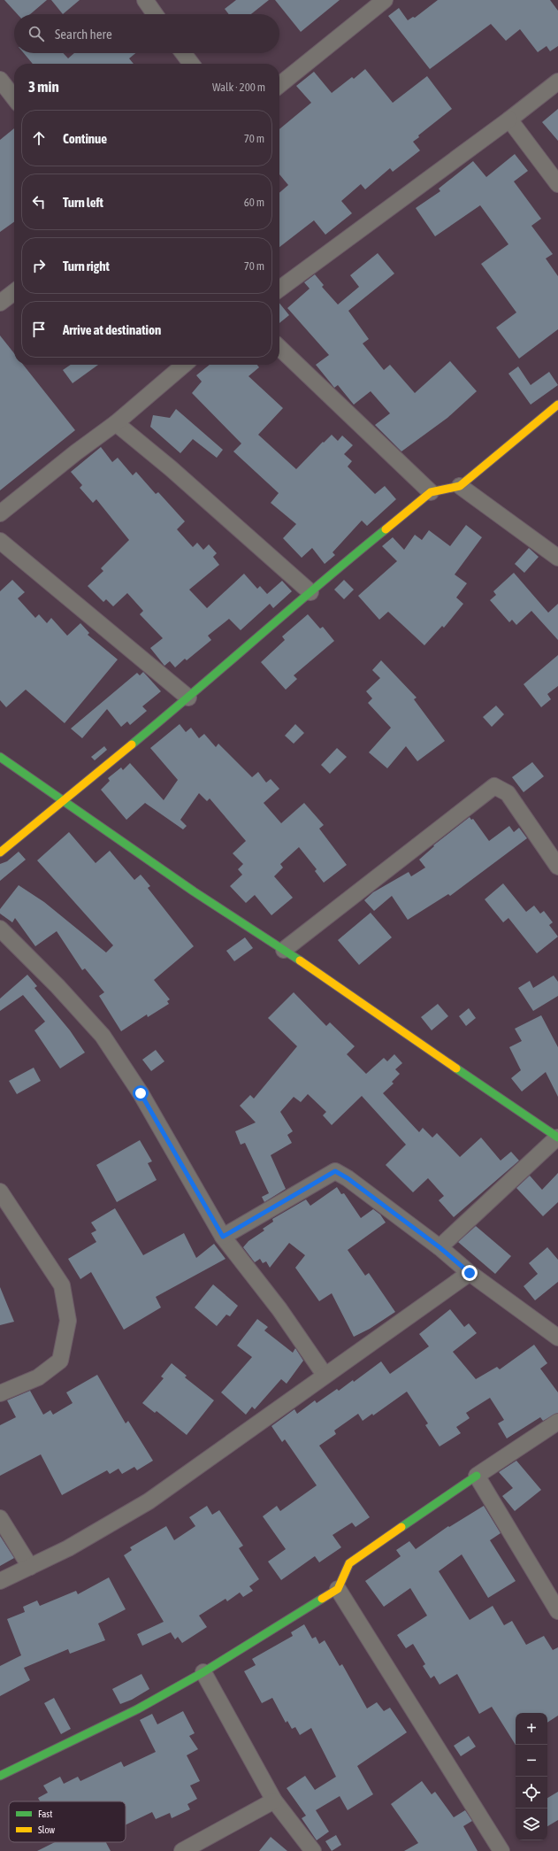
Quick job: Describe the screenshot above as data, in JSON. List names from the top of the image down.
{
  "legend": ["Fast", "Slow"],
  "page": {
    "search": "Search here",
    "heading": ["3 min", "Walk · 200 m"],
    "list": [
      ["Continue", "70 m"],
      ["Turn left", "60 m"],
      ["Turn right", "70 m"],
      "Arrive at destination"
    ],
    "map_buttons": ["+", "−"]
  }
}
